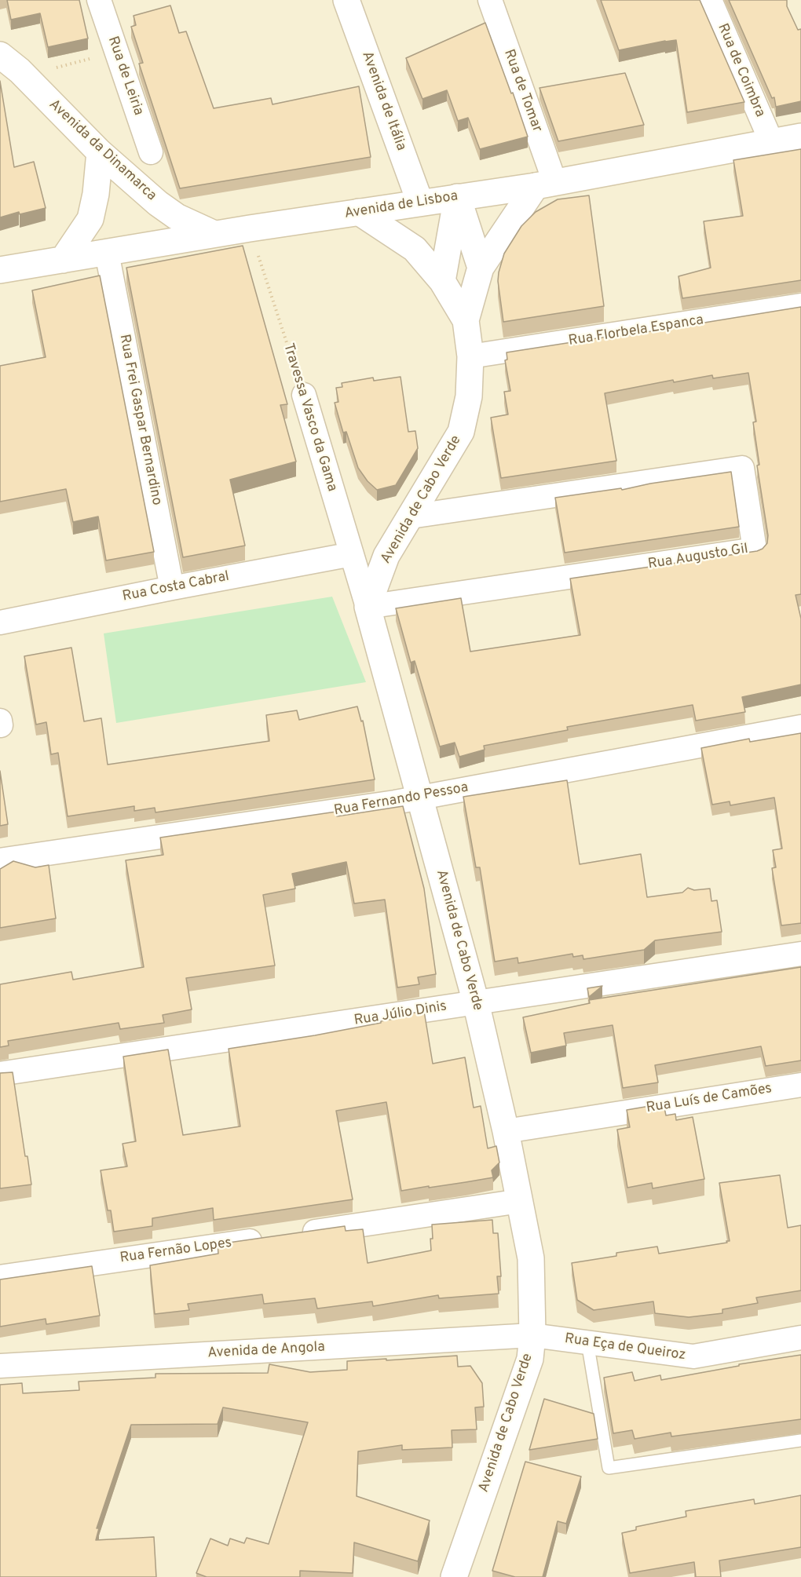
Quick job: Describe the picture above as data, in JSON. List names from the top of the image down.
{
  "streets": {
    "street": [
      "Rua de Coimbra",
      "Rua de Leiria",
      "Rua de Tomar",
      "Avenida de Itália",
      "Avenida da Dinamarca",
      "Avenida de Lisboa",
      "Rua Florbela Espanca",
      "Travessa Vasco da Gama",
      "Rua Frei Gaspar Bernardino",
      "Avenida de Cabo Verde",
      "Rua Augusto Gil",
      "Rua Costa Cabral",
      "Rua Fernando Pessoa",
      "Rua Júlio Dinis",
      "Rua Luís de Camões",
      "Rua Fernão Lopes",
      "Rua Eça de Queiroz",
      "Avenida de Angola"
    ]
  },
  "crossings": [
    ["Rua de Coimbra", "Avenida de Lisboa"],
    ["Rua de Tomar", "Avenida de Lisboa"],
    ["Rua de Tomar", "Avenida de Cabo Verde"],
    ["Avenida de Itália", "Avenida de Lisboa"],
    ["Avenida da Dinamarca", "Avenida de Lisboa"],
    ["Avenida de Lisboa", "Travessa Vasco da Gama"],
    ["Avenida de Lisboa", "Rua Frei Gaspar Bernardino"],
    ["Avenida de Lisboa", "Avenida de Cabo Verde"],
    ["Rua Florbela Espanca", "Avenida de Cabo Verde"],
    ["Travessa Vasco da Gama", "Avenida de Cabo Verde"],
    ["Travessa Vasco da Gama", "Rua Augusto Gil"],
    ["Travessa Vasco da Gama", "Rua Costa Cabral"],
    ["Rua Frei Gaspar Bernardino", "Rua Costa Cabral"],
    ["Avenida de Cabo Verde", "Rua Augusto Gil"],
    ["Avenida de Cabo Verde", "Rua Fernando Pessoa"],
    ["Avenida de Cabo Verde", "Rua Júlio Dinis"],
    ["Avenida de Cabo Verde", "Rua Luís de Camões"],
    ["Avenida de Cabo Verde", "Rua Eça de Queiroz"],
    ["Avenida de Cabo Verde", "Avenida de Angola"],
    ["Rua Eça de Queiroz", "Avenida de Angola"]
  ]
}
